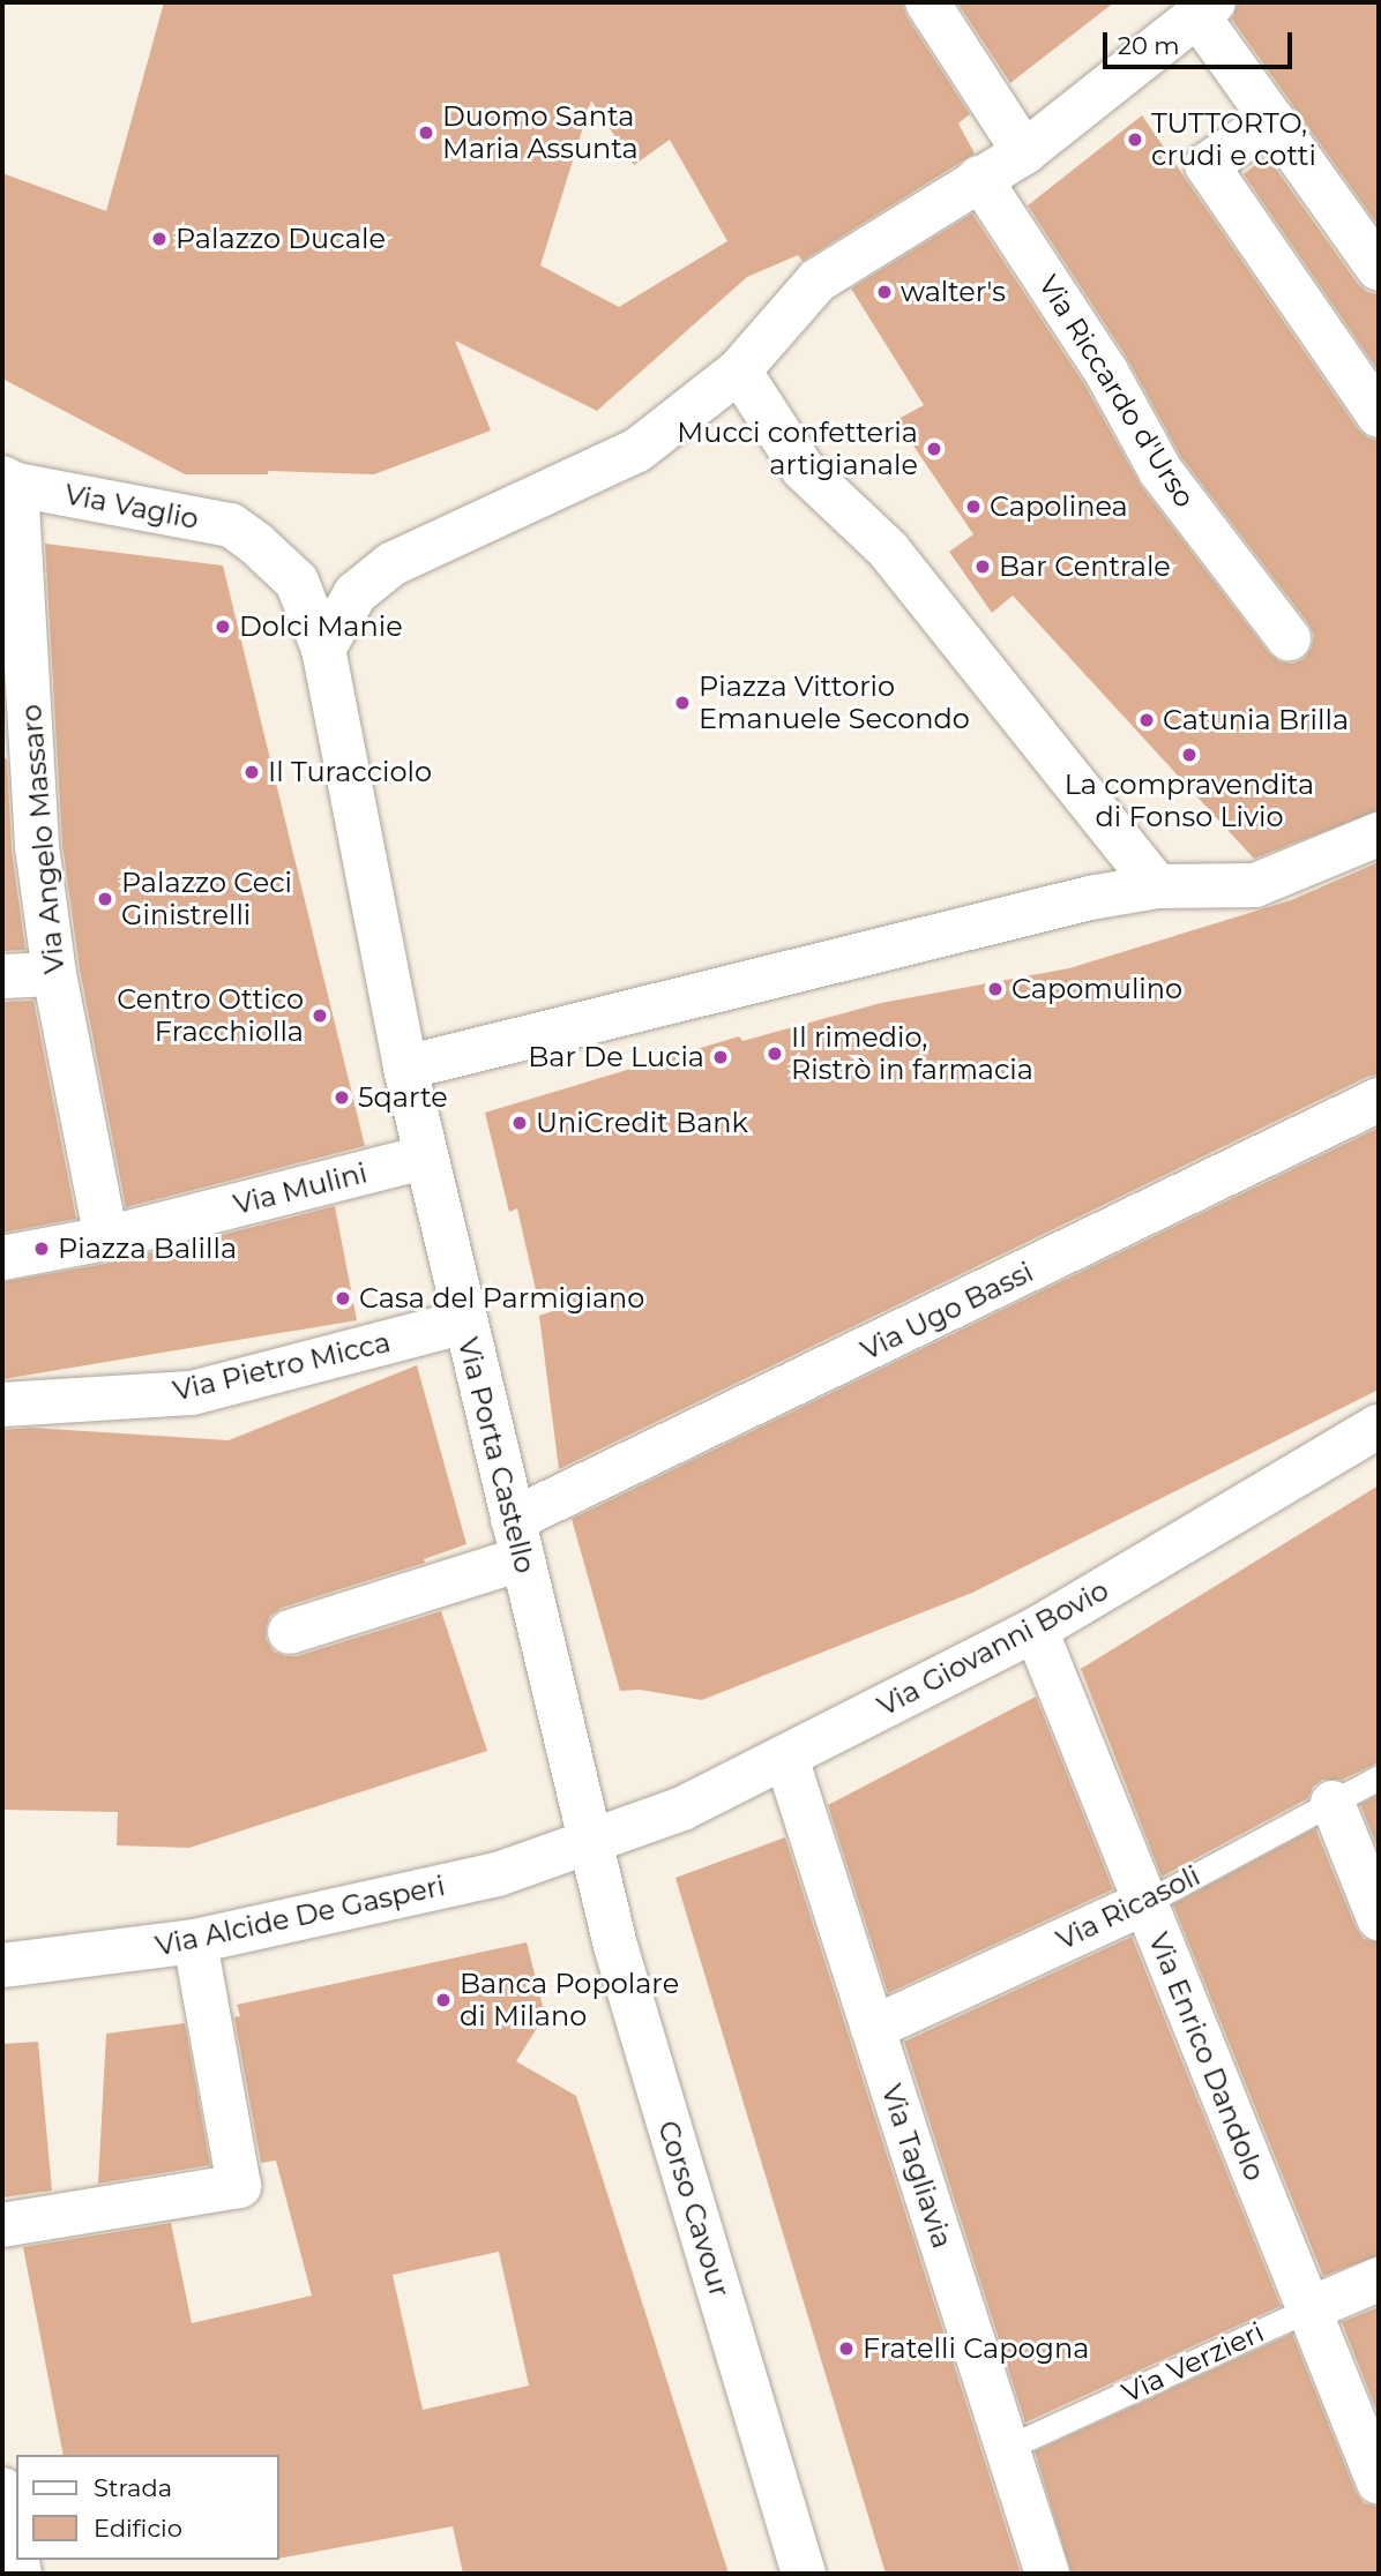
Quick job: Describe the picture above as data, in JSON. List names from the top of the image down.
{
  "streets": {
    "street": [
      "Via Riccardo d'Urso",
      "Via Vaglio",
      "Via Angelo Massaro",
      "Via Mulini",
      "Via Ugo Bassi",
      "Via Pietro Micca",
      "Via Porta Castello",
      "Via Giovanni Bovio",
      "Via Ricasoli",
      "Via Alcide De Gasperi",
      "Via Enrico Dandolo",
      "Via Tagliavia",
      "Corso Cavour",
      "Via Verzieri"
    ]
  },
  "crossings": [
    ["Via Vaglio", "Via Angelo Massaro"],
    ["Via Angelo Massaro", "Via Mulini"],
    ["Via Mulini", "Via Porta Castello"],
    ["Via Ugo Bassi", "Via Porta Castello"],
    ["Via Pietro Micca", "Via Porta Castello"],
    ["Via Porta Castello", "Via Giovanni Bovio"],
    ["Via Porta Castello", "Via Alcide De Gasperi"],
    ["Via Porta Castello", "Corso Cavour"],
    ["Via Giovanni Bovio", "Via Alcide De Gasperi"],
    ["Via Giovanni Bovio", "Via Enrico Dandolo"],
    ["Via Giovanni Bovio", "Via Tagliavia"],
    ["Via Giovanni Bovio", "Corso Cavour"],
    ["Via Ricasoli", "Via Enrico Dandolo"],
    ["Via Ricasoli", "Via Tagliavia"],
    ["Via Alcide De Gasperi", "Corso Cavour"],
    ["Via Enrico Dandolo", "Via Verzieri"],
    ["Via Tagliavia", "Via Verzieri"]
  ],
  "places": [
    "Duomo Santa Maria Assunta",
    "TUTTORTO, crudi e cotti",
    "Palazzo Ducale",
    "walter's",
    "Mucci confetteria artigianale",
    "Capolinea",
    "Bar Centrale",
    "Dolci Manie",
    "Piazza Vittorio Emanuele Secondo",
    "Catunia Brilla",
    "La compravendita di Fonso Livio",
    "Il Turacciolo",
    "Palazzo Ceci Ginistrelli",
    "Capomulino",
    "Centro Ottico Fracchiolla",
    "Il rimedio, Ristrò in farmacia",
    "Bar De Lucia",
    "5qarte",
    "UniCredit Bank",
    "Piazza Balilla",
    "Casa del Parmigiano",
    "Banca Popolare di Milano",
    "Fratelli Capogna"
  ],
  "legend": ["Strada", "Edificio"],
  "scale_bar": "20 m"
}
